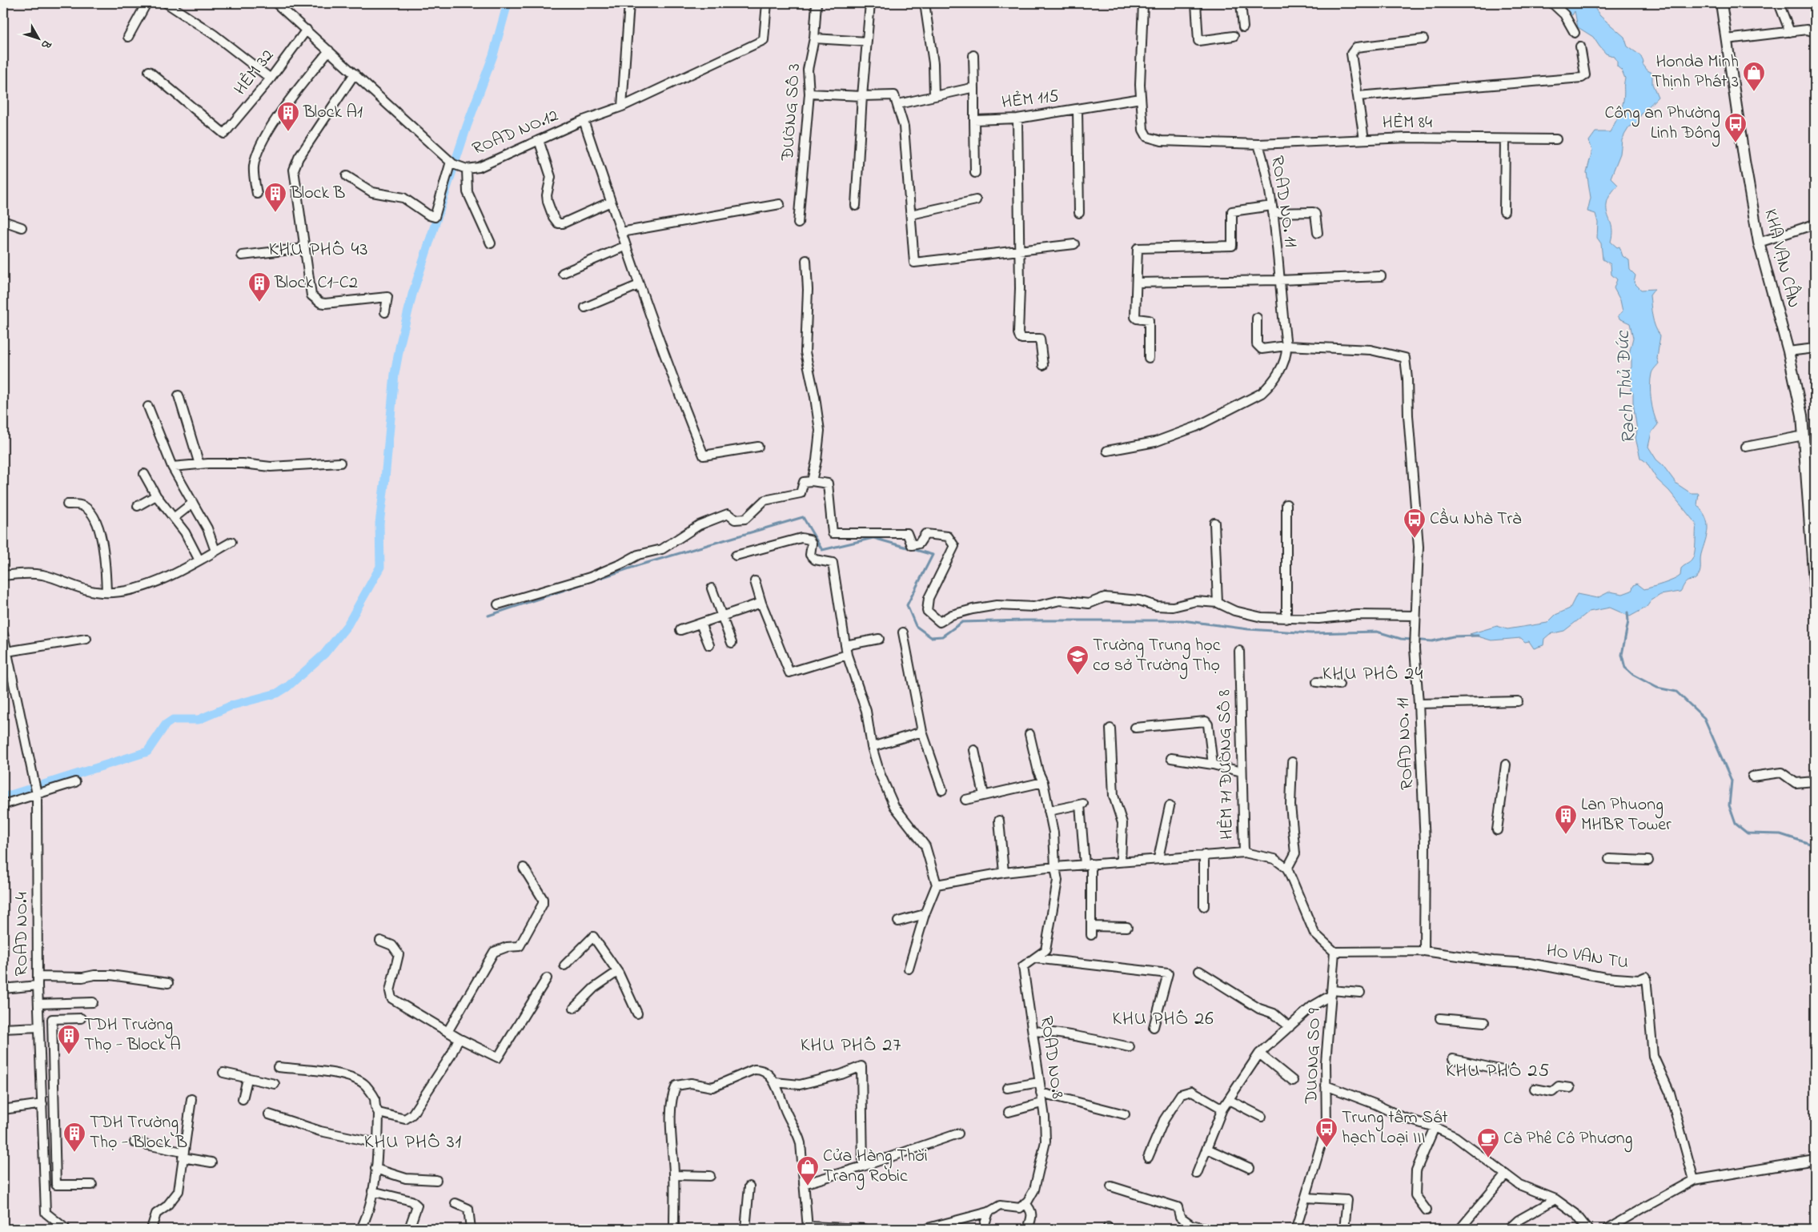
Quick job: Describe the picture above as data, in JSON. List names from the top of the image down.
{
  "streets": {
    "main road": ["KHA VẠN CÂN"],
    "street": [
      "HẺM 32",
      "HẺM 115",
      "ĐƯỜNG SỐ 3",
      "HẺM 84",
      "ROAD NO.12",
      "ROAD NO. 11",
      "HẺM 71 ĐƯỜNG SỐ 8",
      "ROAD NO.4",
      "HO VAN TU",
      "DUONG SO 9",
      "ROAD NO.8"
    ]
  },
  "crossings": [
    ["HẺM 32", "ROAD NO.12"],
    ["HẺM 115", "ROAD NO. 11"],
    ["HẺM 84", "ROAD NO. 11"],
    ["ROAD NO. 11", "HO VAN TU"],
    ["HO VAN TU", "DUONG SO 9"]
  ],
  "districts": [
    "KHU PHỐ 43",
    "KHU PHỐ 24",
    "KHU PHỐ 26",
    "KHU PHỐ 27",
    "KHU PHỐ 25",
    "KHU PHỐ 31"
  ],
  "water": ["Rạch Thủ Đức"],
  "places": {
    "shop": ["Honda Minh Thịnh Phát 3", "Cửa Hàng Thời Trang Robic"],
    "building": [
      "Block A1",
      "Block B",
      "Block C1-C2",
      "Lan Phuong MHBR Tower",
      "TDH Trường Thọ - Block A",
      "TDH Trường Thọ - Block B"
    ],
    "bus stop": ["Công an Phường Linh Đông", "Cầu Nhà Trà", "Trung tâm Sát hạch Loại III"],
    "school or university": ["Trường Trung học cơ sở Trường Thọ"],
    "cafe": ["Cà Phê Cô Phương"]
  },
  "north": "bottom right"
}
